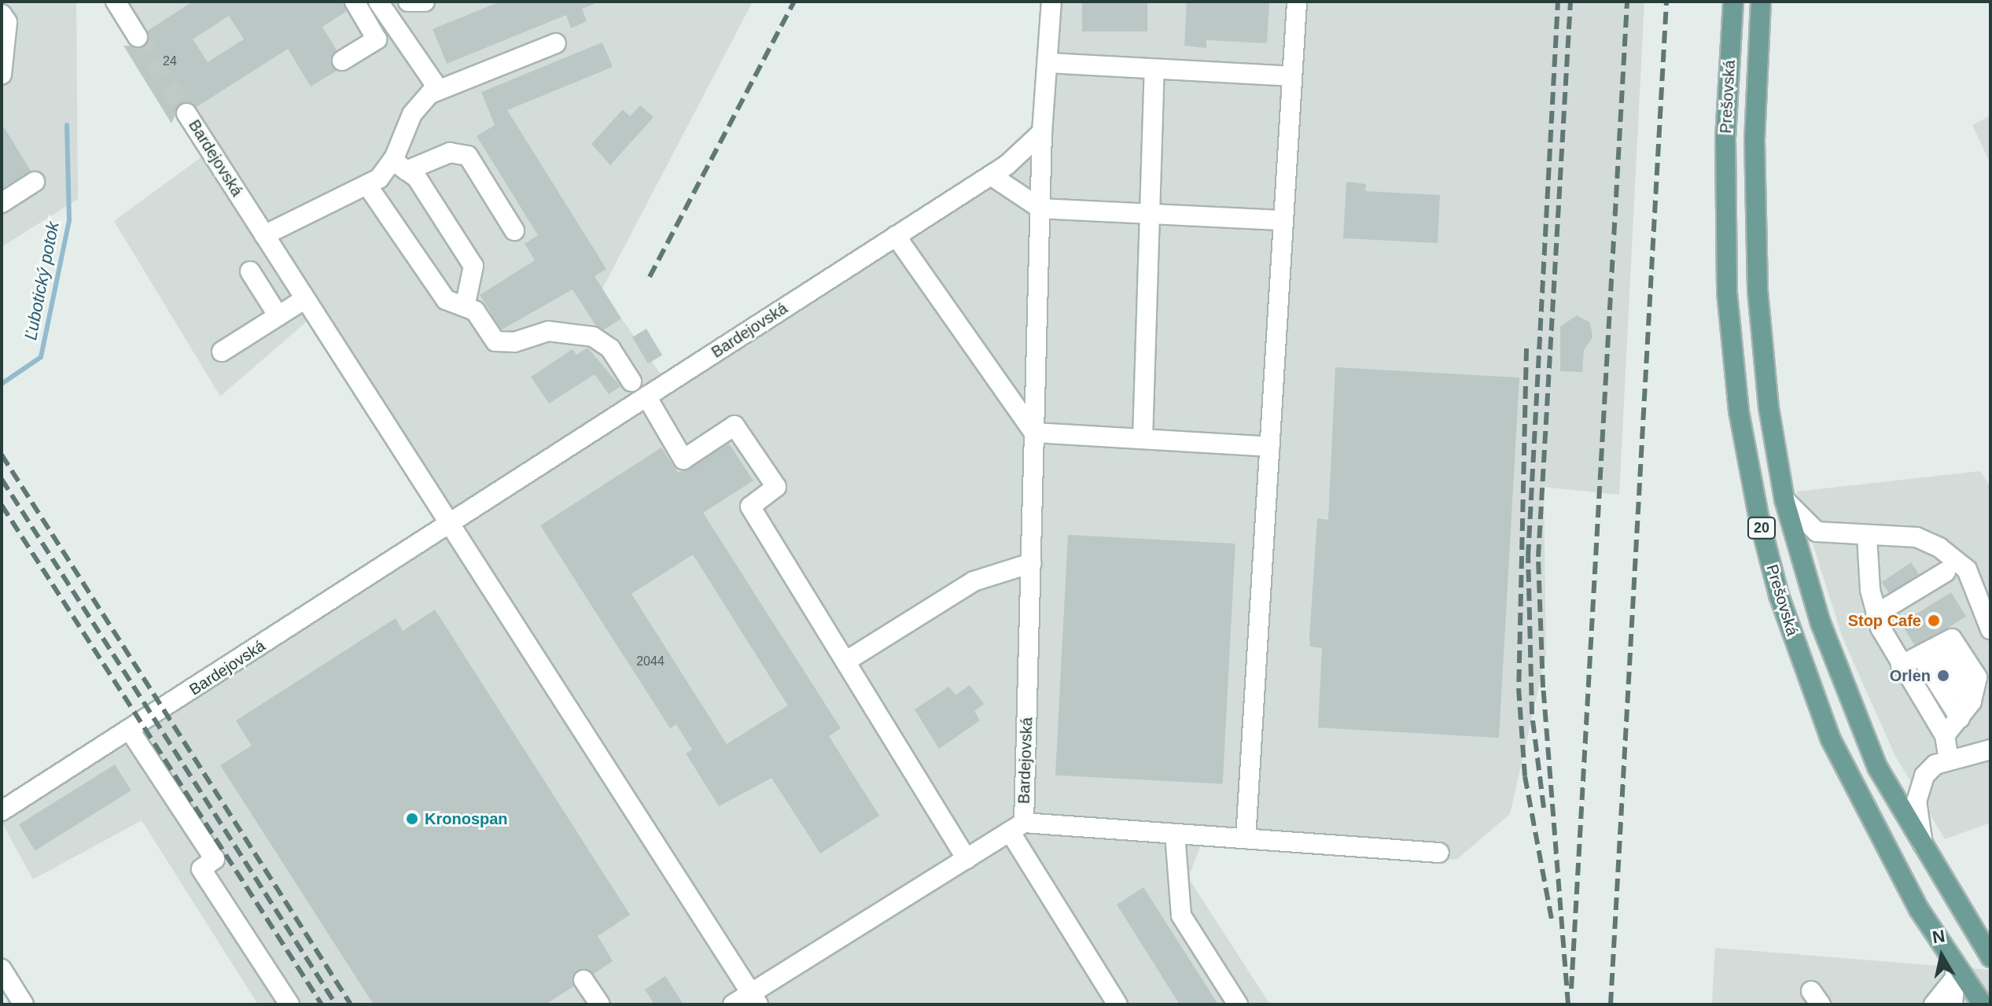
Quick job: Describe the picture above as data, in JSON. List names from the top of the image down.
{
  "streets": {
    "main road": ["Prešovská", "20"],
    "street": ["Bardejovská"]
  },
  "water": ["Ľubotický potok"],
  "places": ["Stop Cafe", "Orlen", "Kronospan"],
  "house_numbers": ["24", "2044"],
  "north": "top"
}
